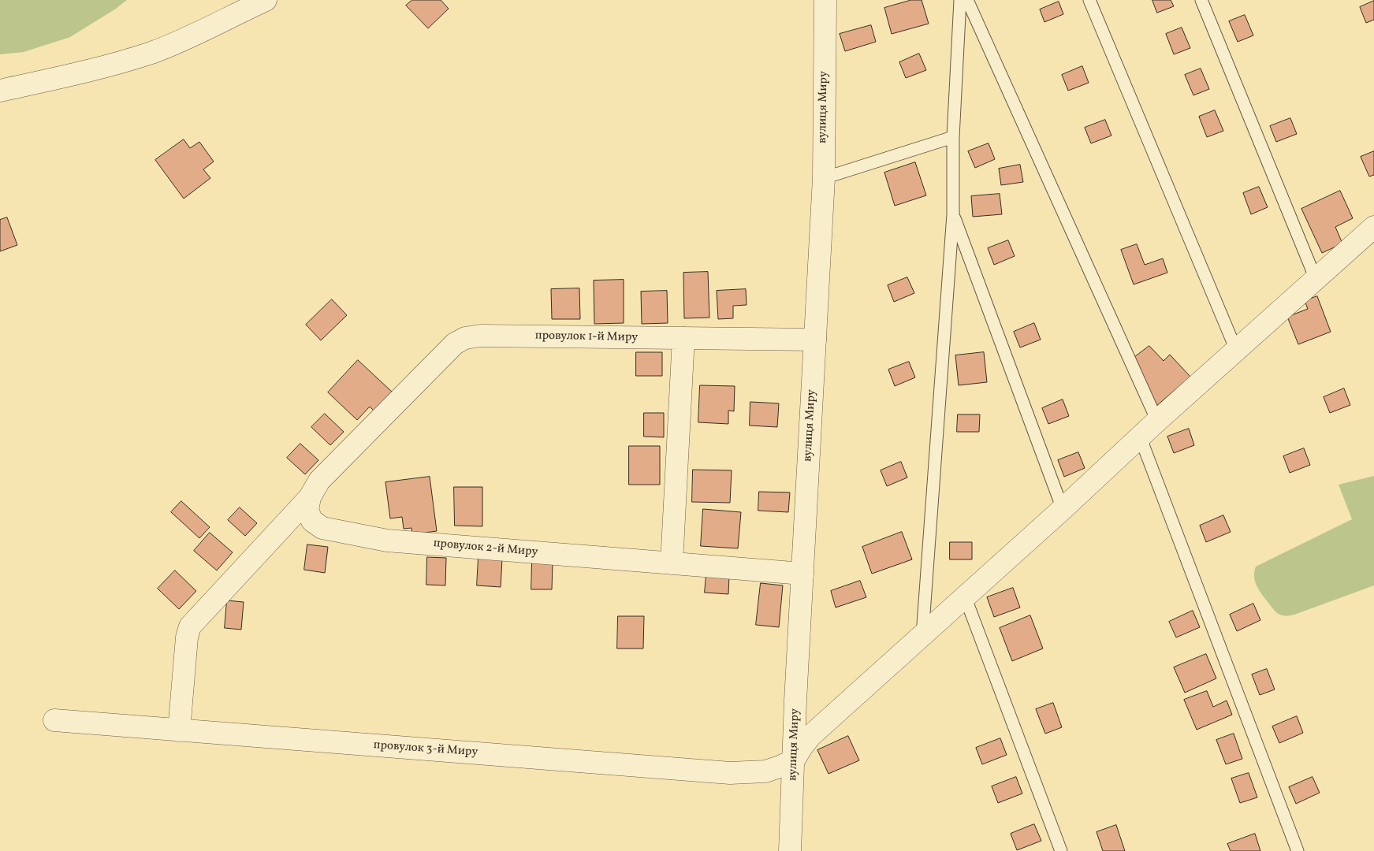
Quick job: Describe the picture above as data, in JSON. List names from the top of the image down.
{
  "streets": {
    "street": [
      "вулиця Миру",
      "провулок 1-й Миру",
      "провулок 2-й Миру",
      "провулок 3-й Миру"
    ]
  },
  "crossings": [
    ["вулиця Миру", "провулок 1-й Миру"],
    ["вулиця Миру", "провулок 2-й Миру"],
    ["вулиця Миру", "провулок 3-й Миру"],
    ["провулок 1-й Миру", "провулок 2-й Миру"]
  ]
}
